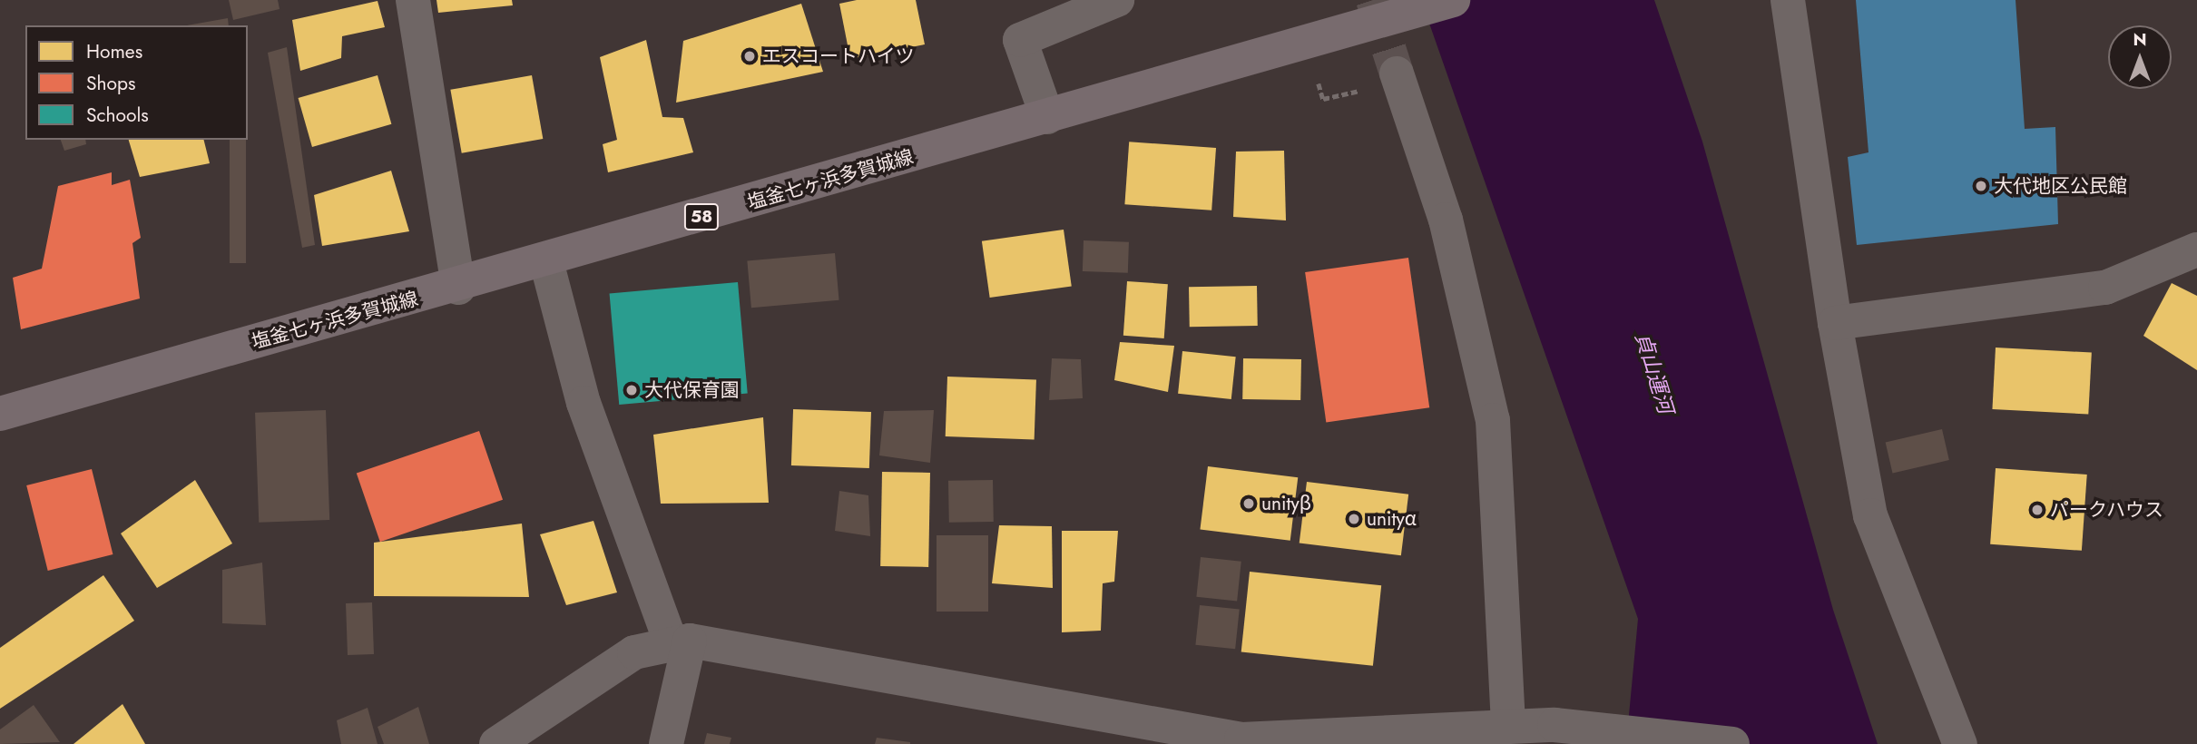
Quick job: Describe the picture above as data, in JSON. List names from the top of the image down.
{
  "streets": {
    "main road": ["塩釜七ヶ浜多賀城線", "58"]
  },
  "water": ["貞山運河"],
  "places": [
    "エスコートハイツ",
    "大代地区公民館",
    "大代保育園",
    "unityβ",
    "パークハウス",
    "unityα"
  ],
  "legend": ["Homes", "Shops", "Schools"],
  "north": "top"
}
